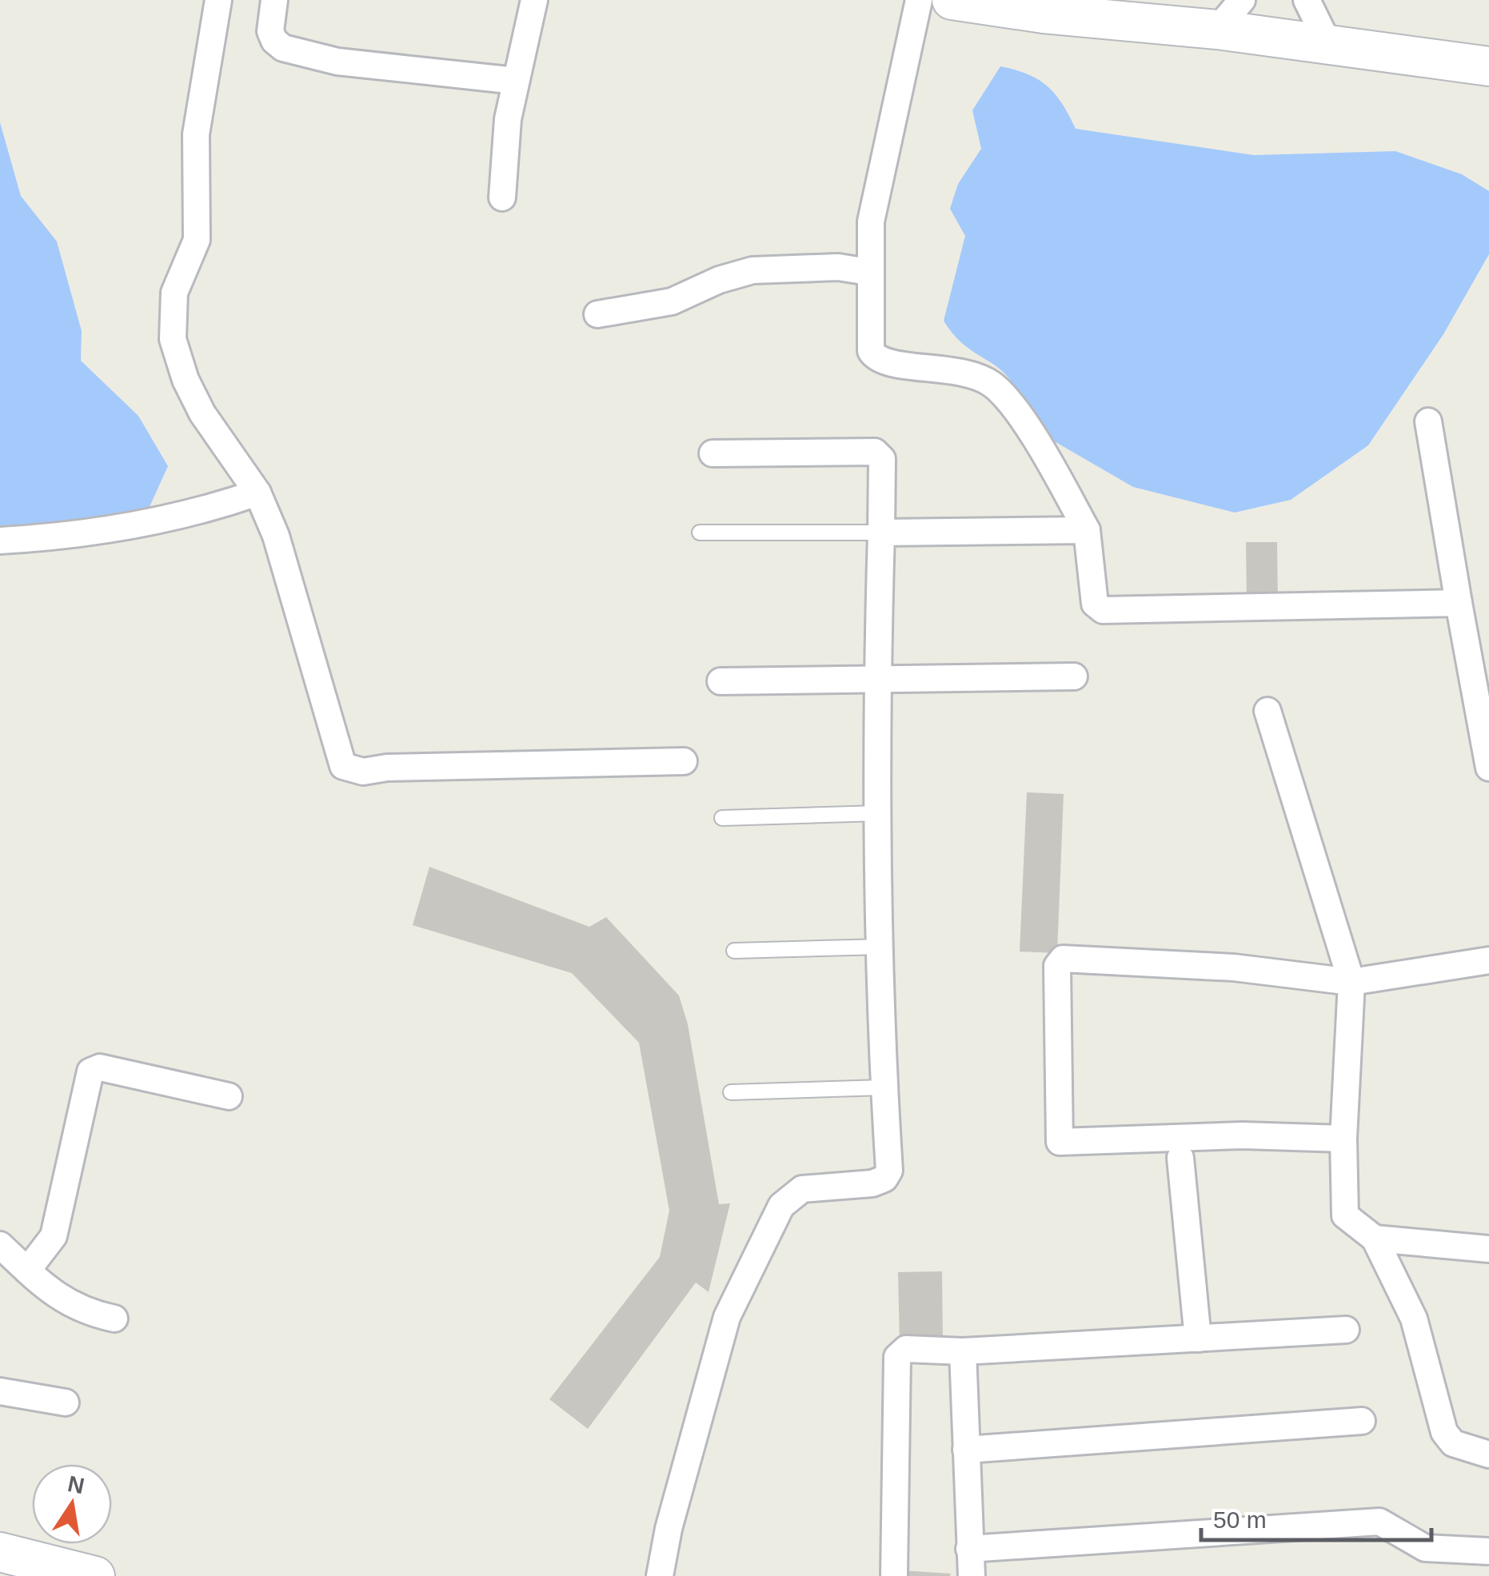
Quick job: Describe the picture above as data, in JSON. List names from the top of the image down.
{
  "scale_bar": "50 m",
  "north": "top"
}
